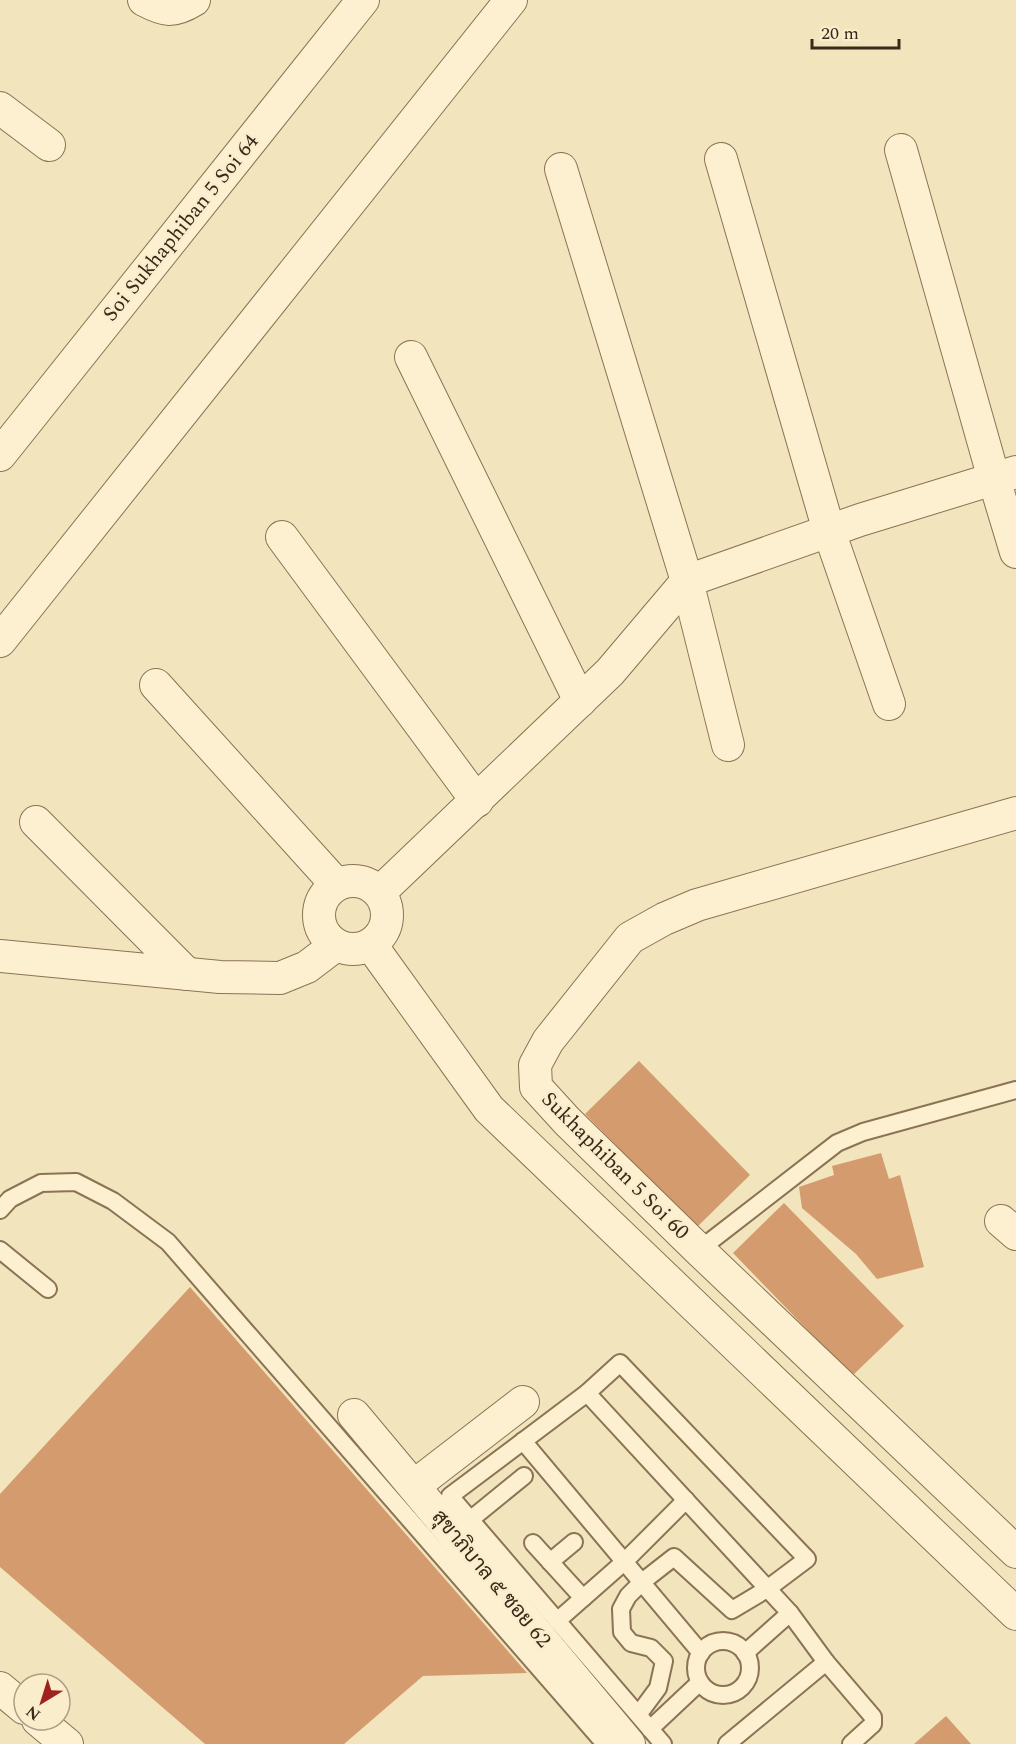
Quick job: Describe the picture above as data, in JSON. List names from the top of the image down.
{
  "streets": {
    "street": ["Soi Sukhaphiban 5 Soi 64", "Sukhaphiban 5 Soi 60", "สุขาภิบาล ๕ ซอย 62"]
  },
  "scale_bar": "20 m",
  "north": "bottom left"
}
